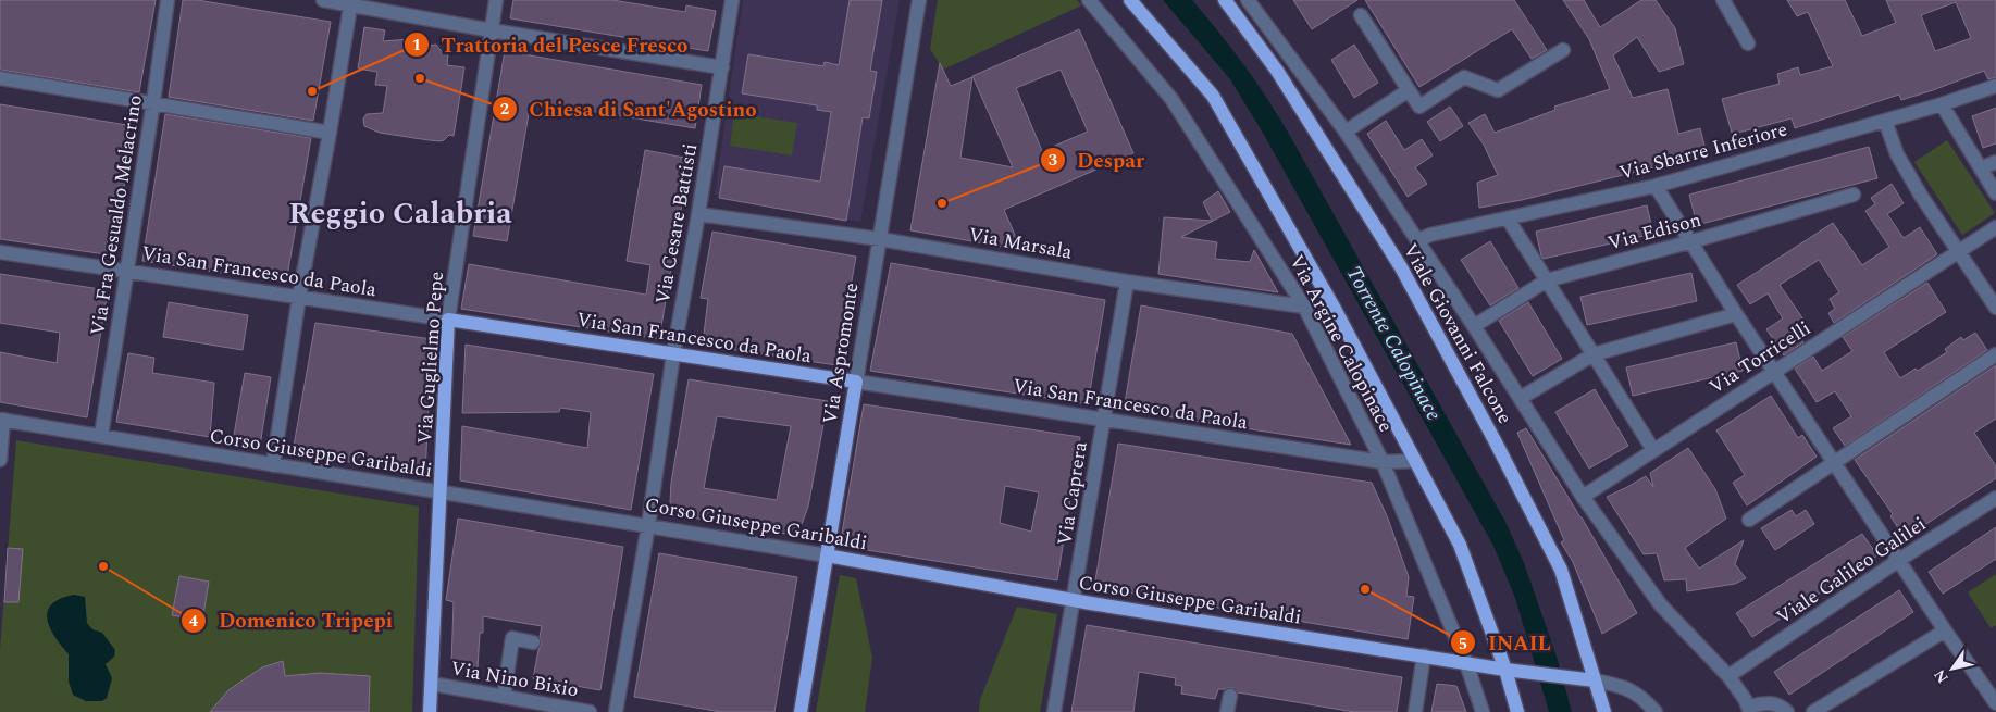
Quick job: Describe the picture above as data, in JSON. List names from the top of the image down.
{
  "streets": {
    "main road": [
      "Via San Francesco da Paola",
      "Viale Giovanni Falcone",
      "Via Aspromonte",
      "Via Guglielmo Pepe",
      "Corso Giuseppe Garibaldi"
    ],
    "street": [
      "Via Sbarre Inferiore",
      "Via Fra Gesualdo Melacrino",
      "Via Cesare Battisti",
      "Via Edison",
      "Via Marsala",
      "Via Argine Calopinace",
      "Via Torricelli",
      "Via Caprera",
      "Viale Galileo Galilei",
      "Via Nino Bixio"
    ]
  },
  "crossings": [
    ["Via Fra Gesualdo Melacrino", "Via San Francesco da Paola"],
    ["Via Fra Gesualdo Melacrino", "Corso Giuseppe Garibaldi"],
    ["Via Cesare Battisti", "Via Marsala"],
    ["Via Cesare Battisti", "Via San Francesco da Paola"],
    ["Via Cesare Battisti", "Corso Giuseppe Garibaldi"],
    ["Via Marsala", "Via Argine Calopinace"],
    ["Via Marsala", "Via Aspromonte"],
    ["Via Marsala", "Via Caprera"],
    ["Via San Francesco da Paola", "Via Argine Calopinace"],
    ["Via San Francesco da Paola", "Via Aspromonte"],
    ["Via San Francesco da Paola", "Via Guglielmo Pepe"],
    ["Via San Francesco da Paola", "Via Caprera"],
    ["Viale Giovanni Falcone", "Corso Giuseppe Garibaldi"],
    ["Via Argine Calopinace", "Corso Giuseppe Garibaldi"],
    ["Via Aspromonte", "Corso Giuseppe Garibaldi"],
    ["Via Guglielmo Pepe", "Corso Giuseppe Garibaldi"],
    ["Via Guglielmo Pepe", "Via Nino Bixio"],
    ["Corso Giuseppe Garibaldi", "Via Caprera"]
  ],
  "districts": ["Reggio Calabria"],
  "water": ["Torrente Calopinace"],
  "places": [
    "Chiesa di Sant'Agostino",
    "Trattoria del Pesce Fresco",
    "Despar",
    "Domenico Tripepi",
    "INAIL"
  ],
  "north": "bottom left"
}
